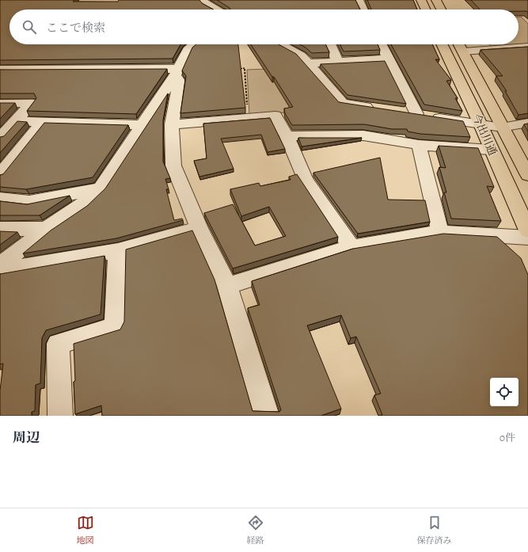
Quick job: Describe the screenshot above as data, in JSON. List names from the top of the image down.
{
  "streets": {
    "main road": ["今出川通"]
  },
  "page": {
    "search": "ここで検索",
    "heading": ["周辺", "0件"],
    "nav": ["地図", "経路", "保存済み"]
  }
}
